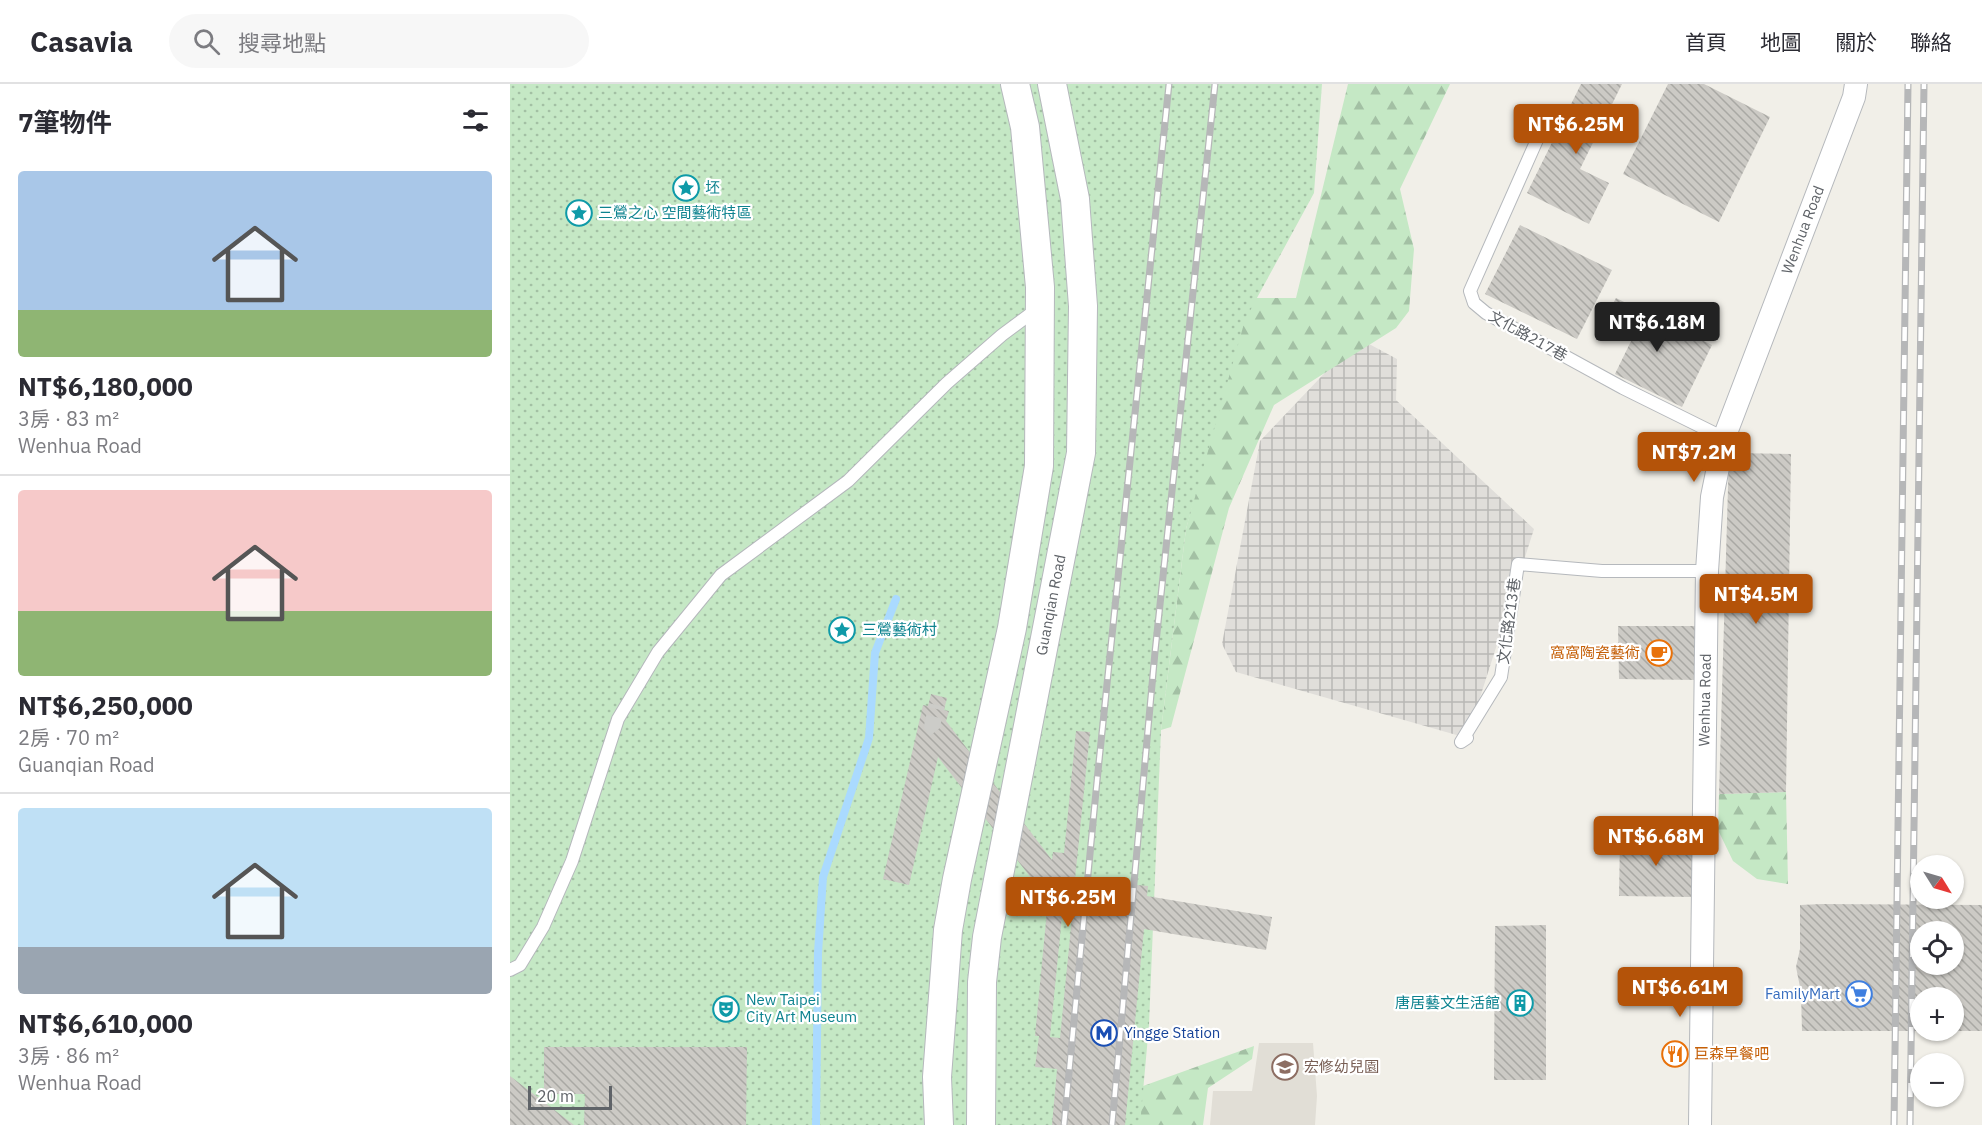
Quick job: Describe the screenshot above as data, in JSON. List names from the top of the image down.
{
  "streets": {
    "street": ["Wenhua Road", "Guanqian Road"],
    "lane": ["文化路217巷", "文化路213巷"]
  },
  "crossings": [
    ["Wenhua Road", "文化路217巷"],
    ["Wenhua Road", "文化路213巷"]
  ],
  "places": {
    "place": ["坯", "三鶯之心 空間藝術特區", "三鶯藝術村"],
    "cafe": ["窩窩陶瓷藝術"],
    "supermarket": ["FamilyMart"],
    "building": ["唐居藝文生活館"],
    "theatre": ["New Taipei City Art Museum"],
    "metro station": ["Yingge Station"],
    "restaurant": ["巨森早餐吧"],
    "school or university": ["宏修幼兒園"]
  },
  "scale_bar": "20 m",
  "north": "bottom right",
  "page": {
    "header": "Casavia",
    "search": "搜尋地點",
    "nav": [
      "首頁",
      "地圖",
      "關於",
      "聯絡"
    ],
    "heading": "7筆物件",
    "price": [
      "NT$6.25M",
      "NT$6.18M",
      "NT$7.2M",
      "NT$4.5M",
      "NT$6.68M",
      "NT$6.25M",
      "NT$6.61M"
    ],
    "list": [
      {
        "name": "NT$6,180,000",
        "note": "3房 · 83 m² · Wenhua Road"
      },
      {
        "name": "NT$6,250,000",
        "note": "2房 · 70 m² · Guanqian Road"
      },
      {
        "name": "NT$6,610,000",
        "note": "3房 · 86 m² · Wenhua Road"
      }
    ],
    "map_buttons": ["+", "−"],
    "scale": "20 m"
  }
}
